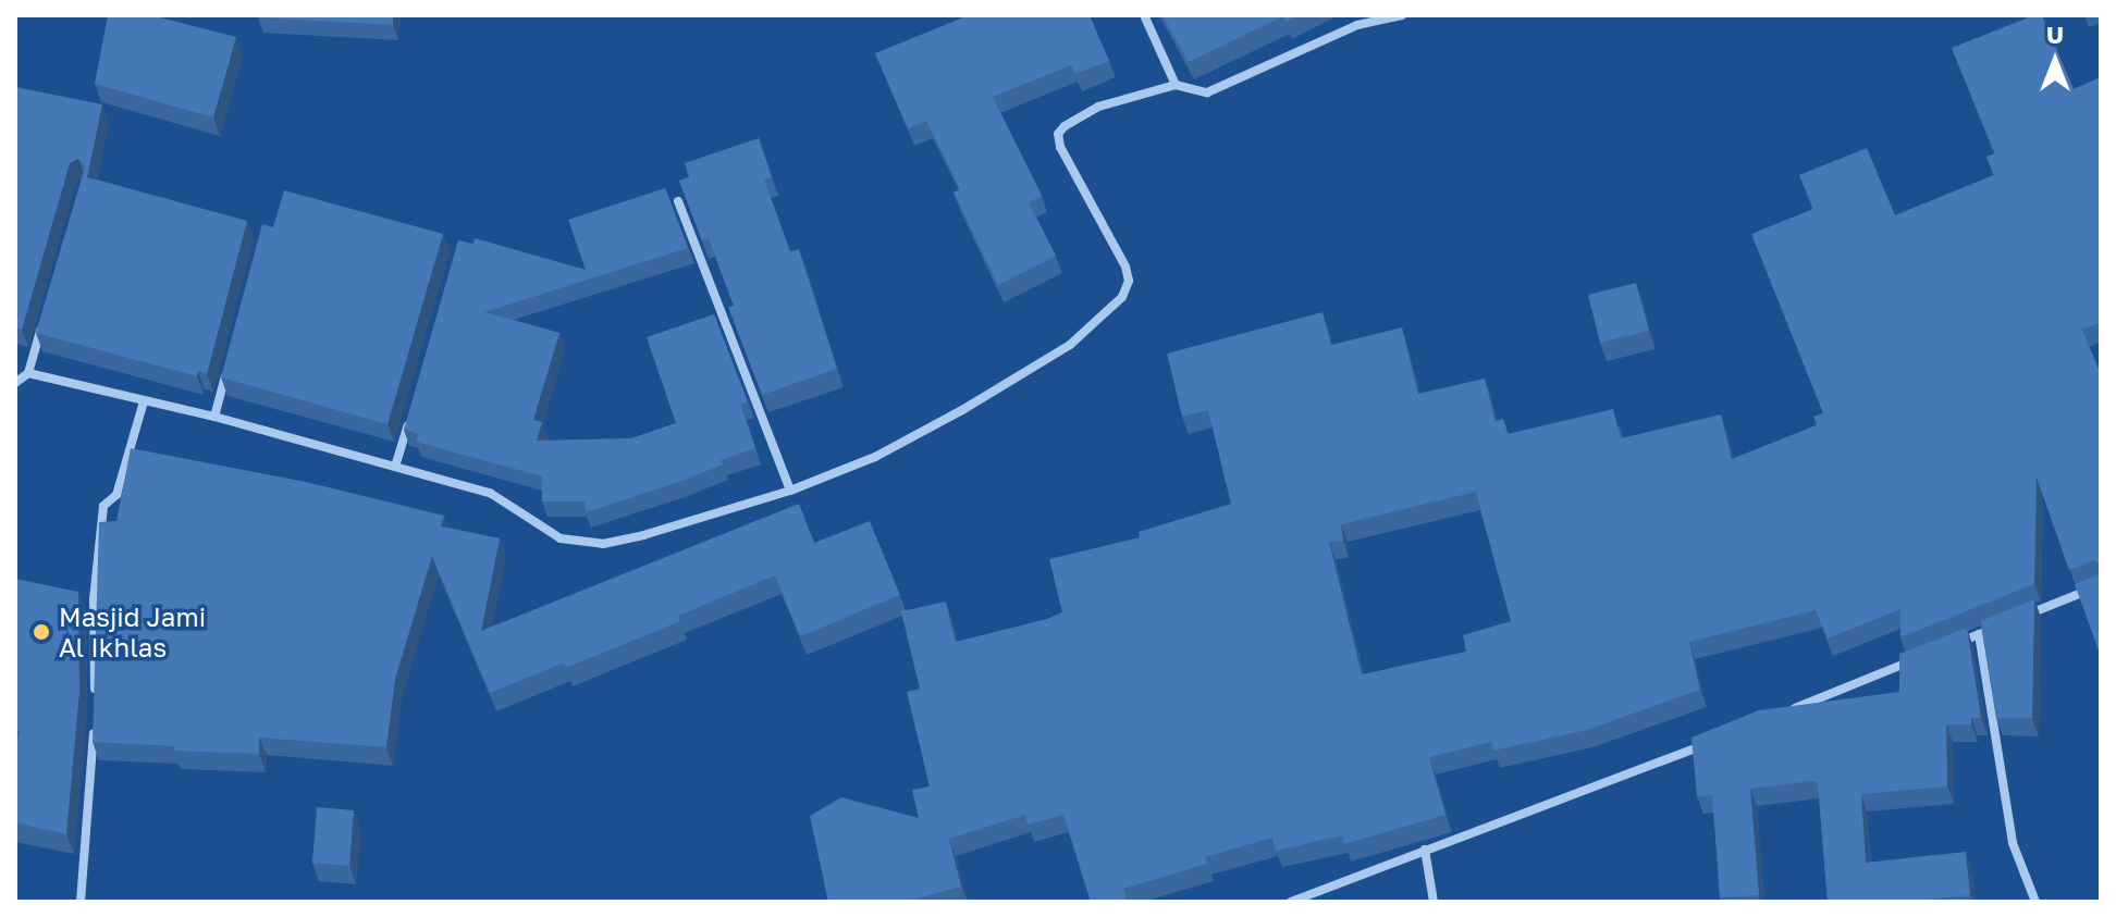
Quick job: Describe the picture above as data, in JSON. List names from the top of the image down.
{
  "places": ["Masjid Jami Al Ikhlas"],
  "north": "top"
}
